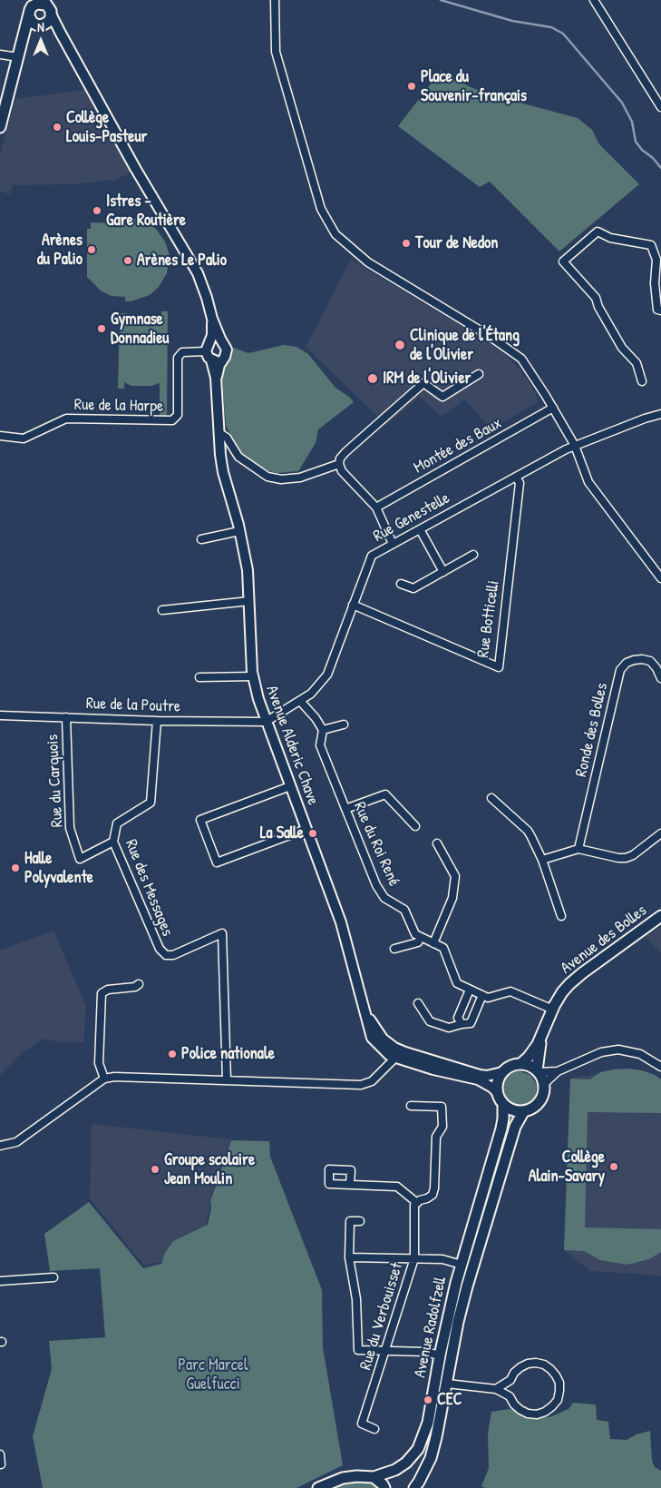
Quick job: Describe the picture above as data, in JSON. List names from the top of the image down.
{
  "streets": {
    "main road": ["Avenue des Bolles", "Avenue Radolfzell"],
    "street": [
      "Rue de la Harpe",
      "Montée des Baux",
      "Rue Genestelle",
      "Rue Botticelli",
      "Rue de la Poutre",
      "Ronde des Bolles",
      "Avenue Alderic Chave",
      "Rue du Carquois",
      "Rue du Roi René",
      "Rue des Messages",
      "Rue du Verbouisset"
    ]
  },
  "crossings": [
    ["Rue de la Harpe", "Avenue Alderic Chave"],
    ["Rue Genestelle", "Rue Botticelli"],
    ["Rue Genestelle", "Rue de la Poutre"],
    ["Rue Genestelle", "Avenue Alderic Chave"],
    ["Rue de la Poutre", "Avenue Alderic Chave"],
    ["Rue de la Poutre", "Rue du Carquois"],
    ["Rue de la Poutre", "Rue des Messages"],
    ["Avenue Alderic Chave", "Avenue des Bolles"],
    ["Avenue Alderic Chave", "Avenue Radolfzell"],
    ["Rue du Carquois", "Rue des Messages"],
    ["Rue du Roi René", "Avenue des Bolles"],
    ["Avenue des Bolles", "Avenue Radolfzell"]
  ],
  "parks": ["Parc Marcel Guelfucci"],
  "places": [
    "Place du Souvenir-français",
    "Collège Louis-Pasteur",
    "Istres - Gare Routière",
    "Tour de Nedon",
    "Arènes du Palio",
    "Arènes Le Palio",
    "Gymnase Donnadieu",
    "Clinique de l'Étang de l'Olivier",
    "IRM de l'Olivier",
    "La Salle",
    "Halle Polyvalente",
    "Police nationale",
    "Collège Alain-Savary",
    "Groupe scolaire Jean Moulin",
    "CEC"
  ],
  "north": "top"
}
